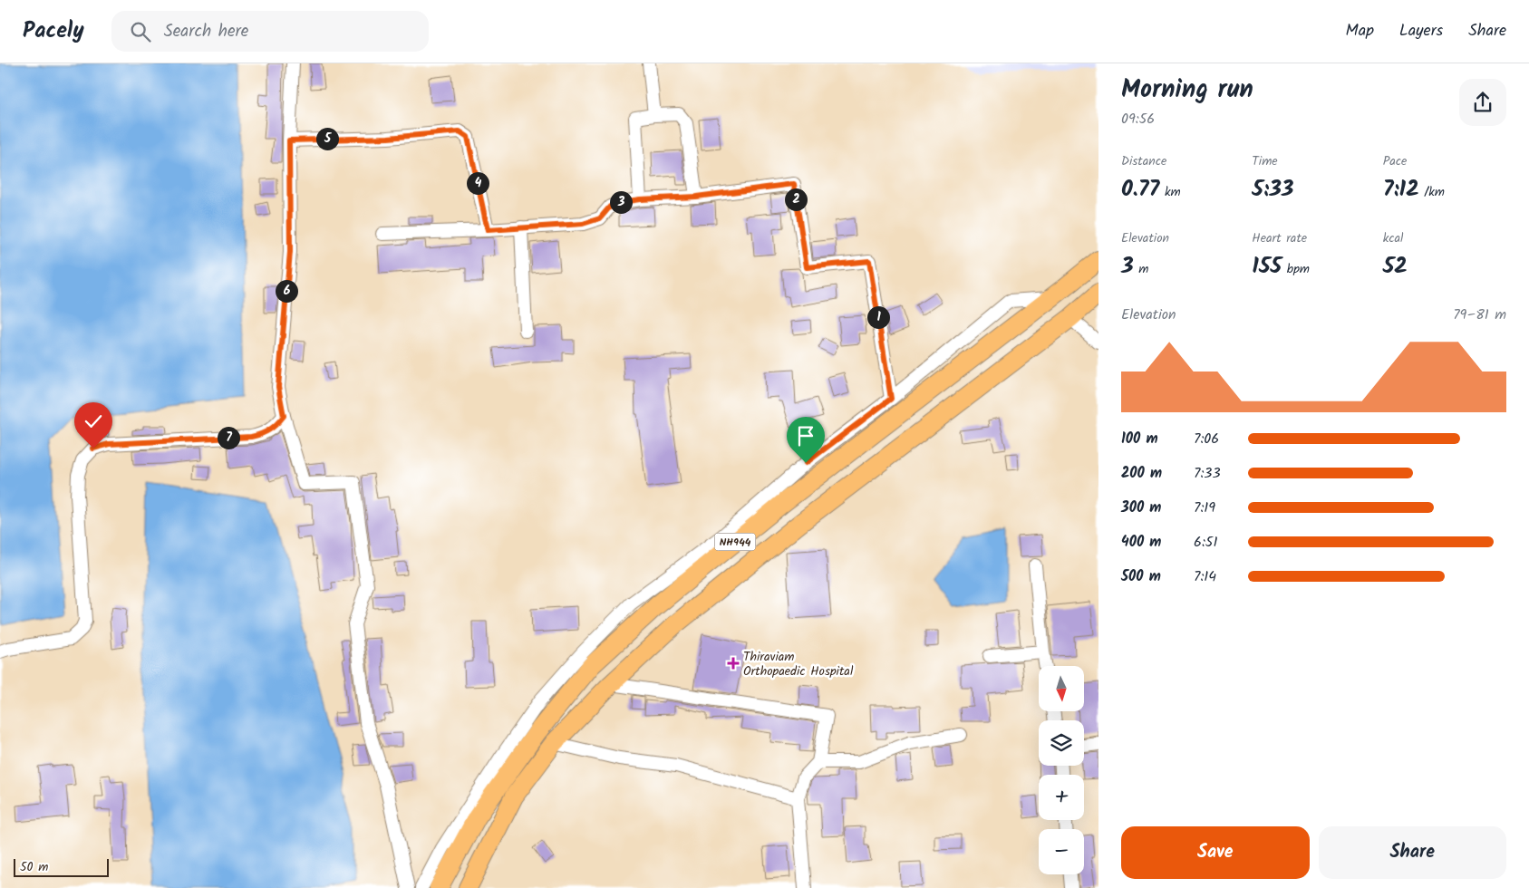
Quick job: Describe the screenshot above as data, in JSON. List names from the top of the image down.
{
  "streets": {
    "highway": ["NH944"]
  },
  "places": {
    "health": ["Thiraviam Orthopaedic Hospital"]
  },
  "scale_bar": "50 m",
  "north": "bottom",
  "page": {
    "header": "Pacely",
    "search": "Search here",
    "nav": ["Map", "Layers", "Share"],
    "heading": ["Morning run", "09:56"],
    "pins": [
      "5",
      "4",
      "2",
      "3",
      "6",
      "1",
      "7"
    ],
    "stats": [
      ["Distance", "0.77 km"],
      ["Time", "5:33"],
      ["Pace", "7:12 /km"],
      ["Elevation", "3 m"],
      ["Heart rate", "155 bpm"],
      ["kcal", "52"]
    ],
    "chart": ["Elevation", "79–81 m"],
    "list": [
      {
        "name": "100 m",
        "note": "7:06"
      },
      {
        "name": "200 m",
        "note": "7:33"
      },
      {
        "name": "300 m",
        "note": "7:19"
      },
      {
        "name": "400 m",
        "note": "6:51"
      },
      {
        "name": "500 m",
        "note": "7:14"
      }
    ],
    "map_buttons": ["+", "−"],
    "buttons": ["Save", "Share"],
    "scale": "50 m"
  }
}
